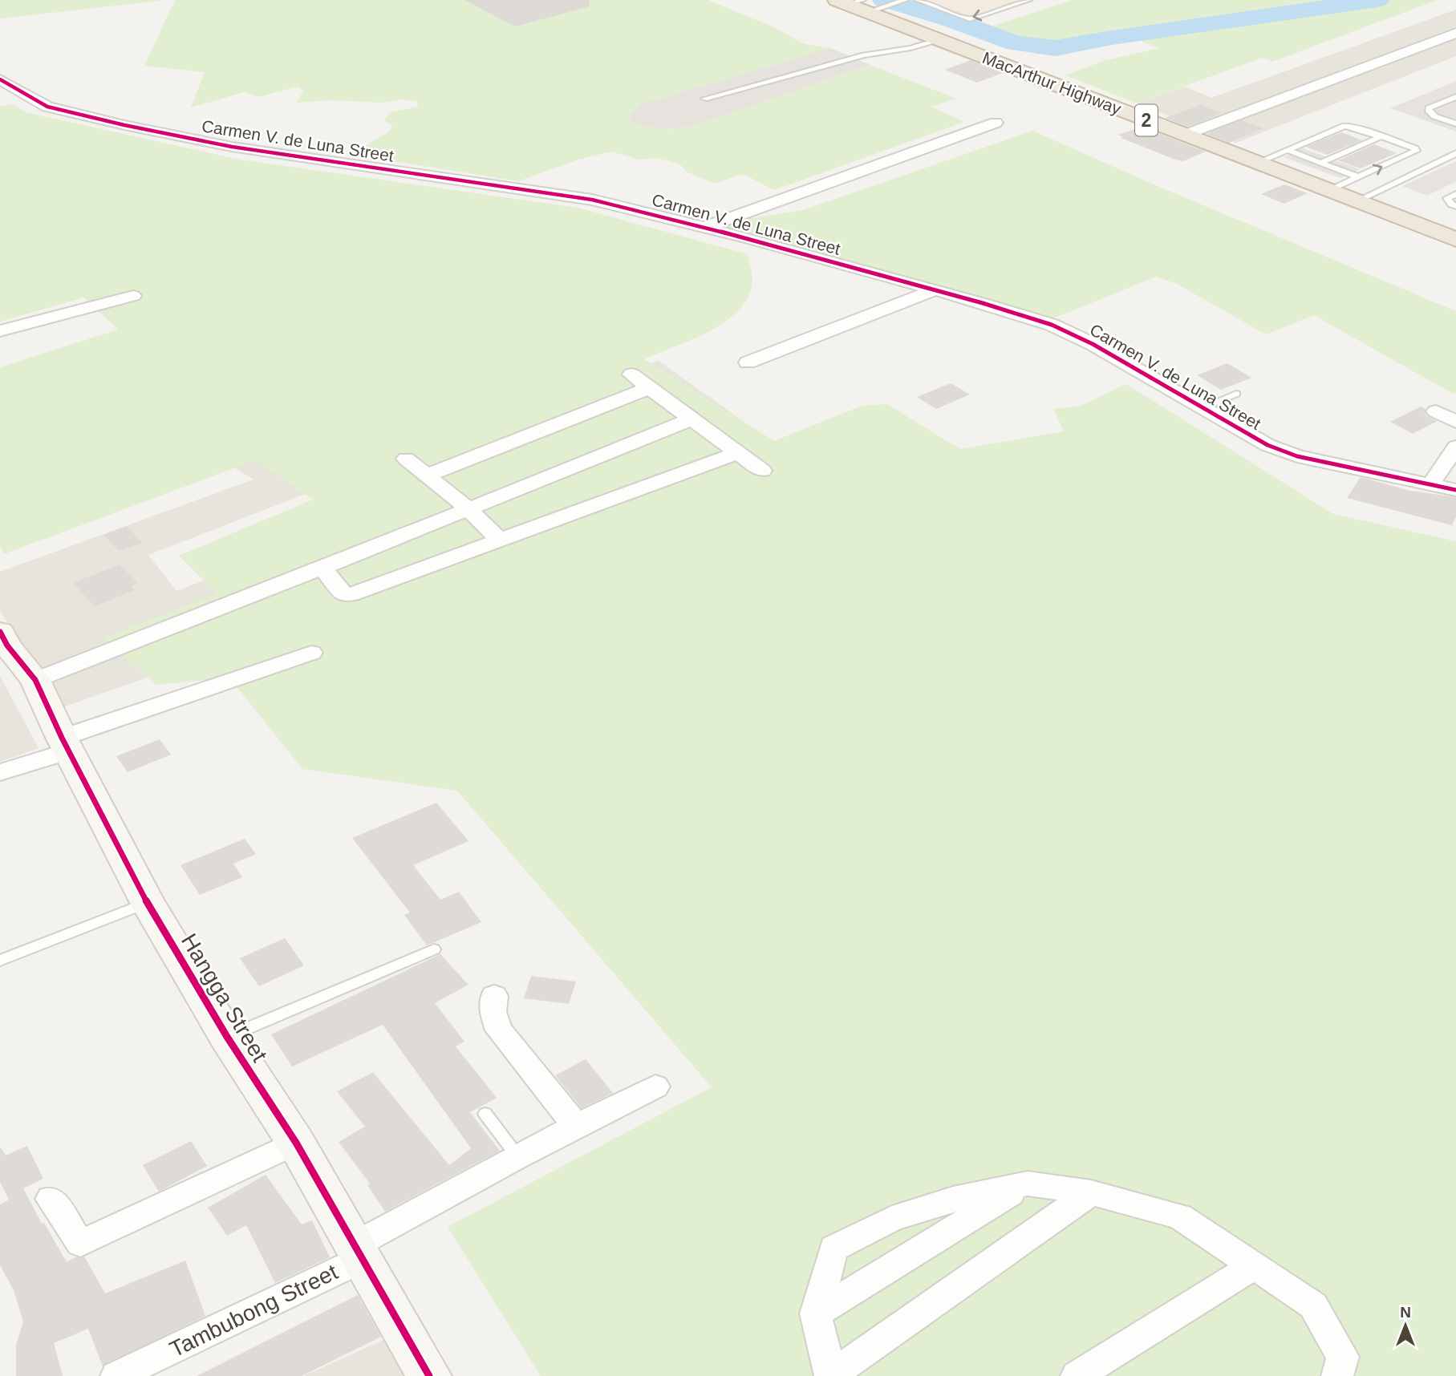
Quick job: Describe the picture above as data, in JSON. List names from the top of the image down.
{
  "streets": {
    "highway": ["MacArthur Highway", "2"],
    "street": ["Carmen V. de Luna Street", "Hangga Street", "Tambubong Street"]
  },
  "crossings": [
    ["Hangga Street", "Tambubong Street"]
  ],
  "north": "top"
}
